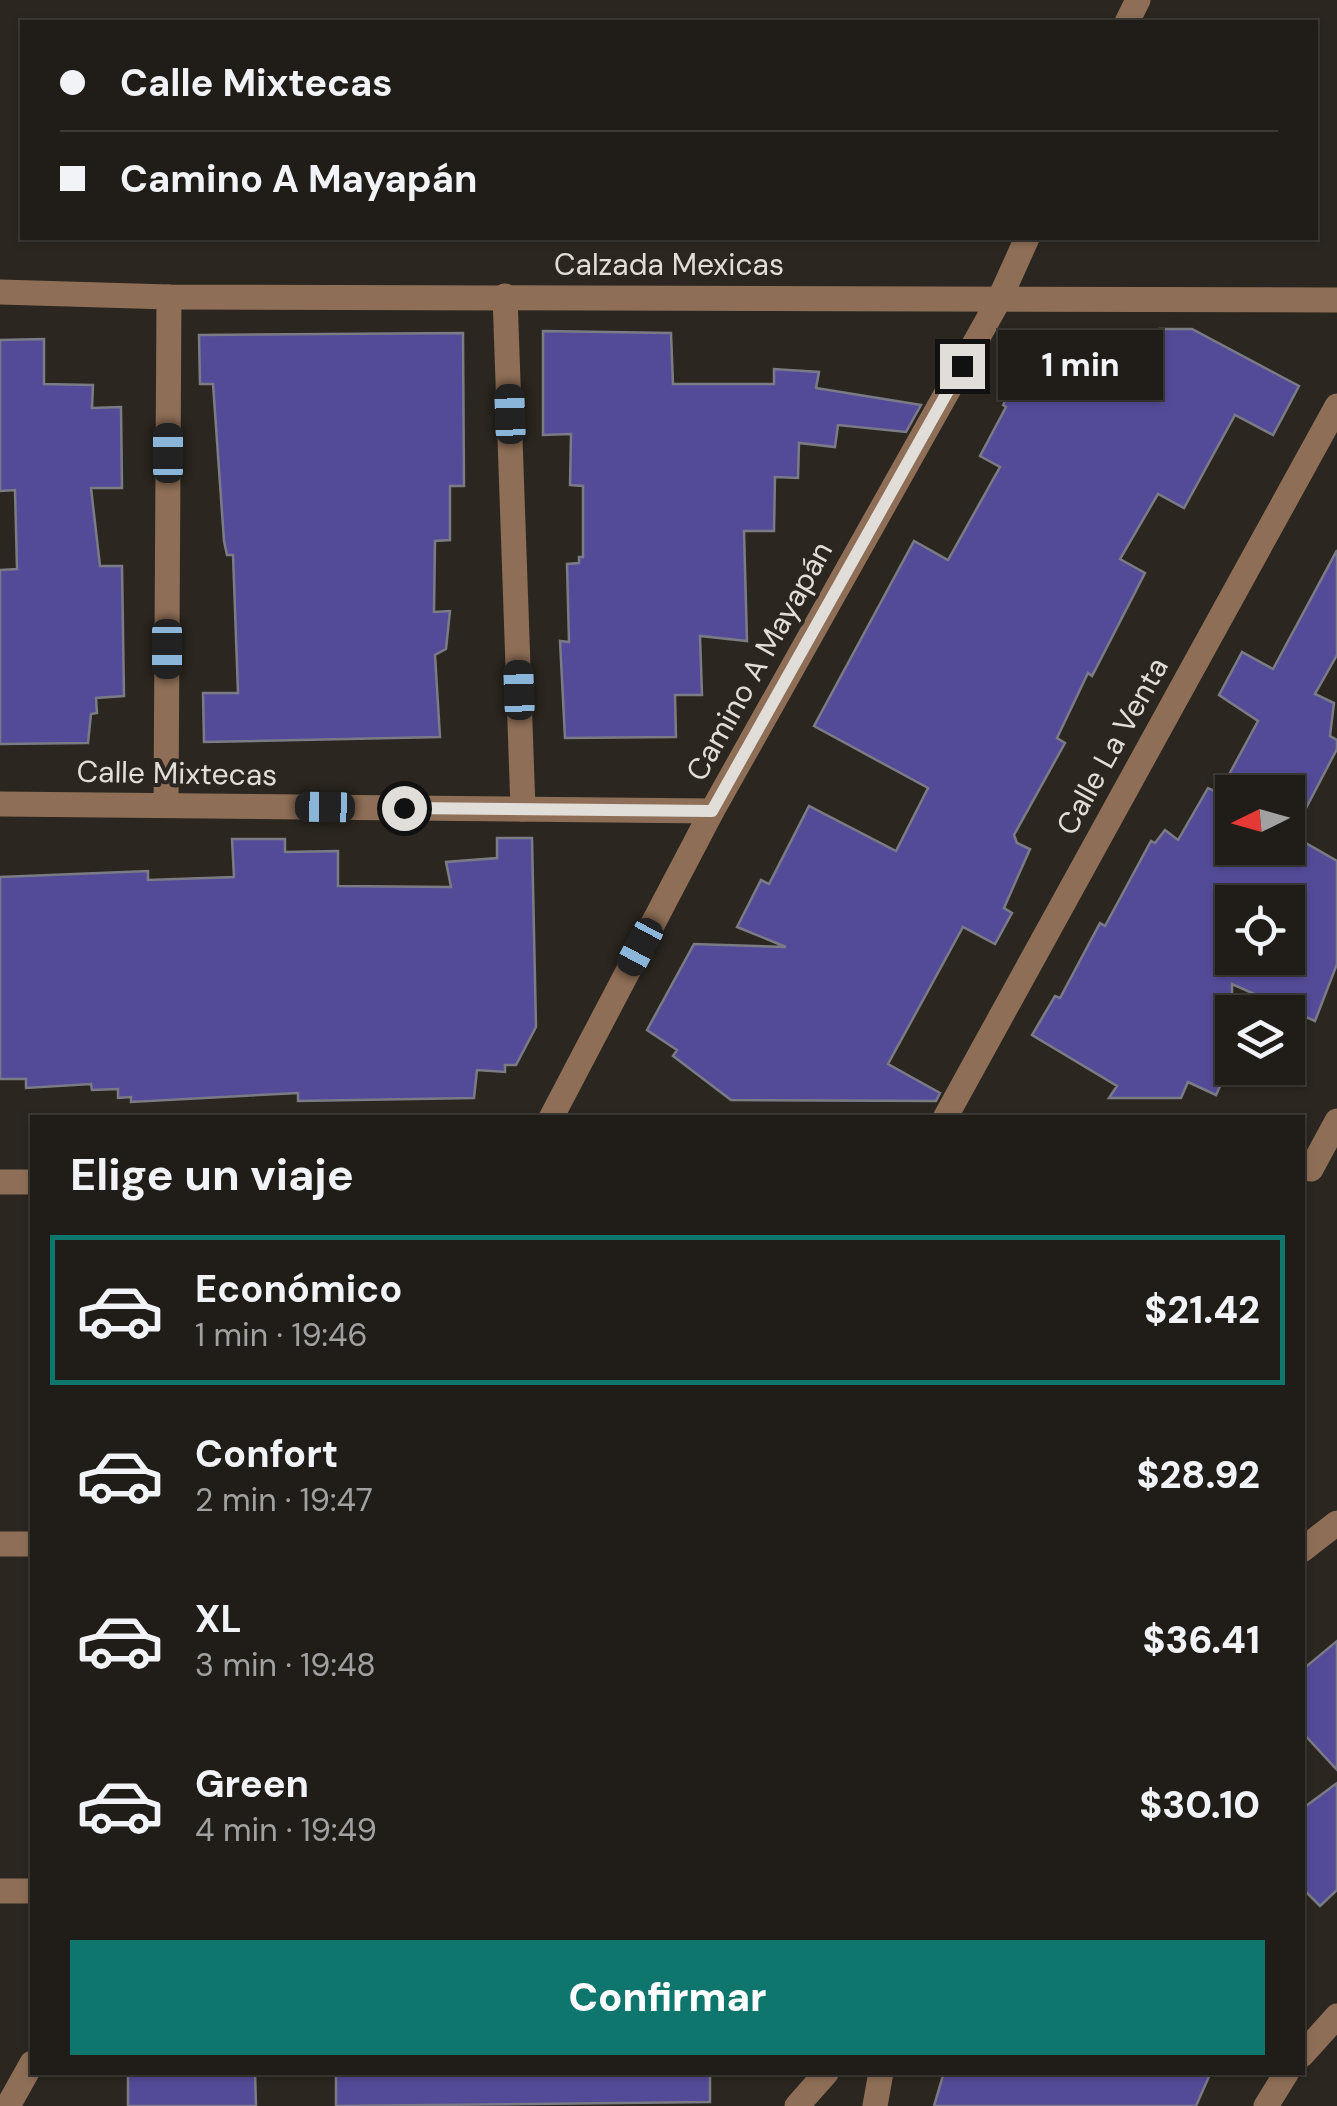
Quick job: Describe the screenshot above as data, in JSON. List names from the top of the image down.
{
  "streets": {
    "street": [
      "Calzada Mexicas",
      "Camino A Mayapán",
      "Calle La Venta",
      "Calle Mixtecas"
    ]
  },
  "crossings": [
    ["Calzada Mexicas", "Camino A Mayapán"],
    ["Camino A Mayapán", "Calle Mixtecas"]
  ],
  "north": "left",
  "page": {
    "banner": ["Calle Mixtecas", "Camino A Mayapán"],
    "bubble": "1 min",
    "heading": "Elige un viaje",
    "list": [
      {
        "name": "Económico",
        "note": "1 min · 19:46",
        "value": "$21.42"
      },
      {
        "name": "Confort",
        "note": "2 min · 19:47",
        "value": "$28.92"
      },
      {
        "name": "XL",
        "note": "3 min · 19:48",
        "value": "$36.41"
      },
      {
        "name": "Green",
        "note": "4 min · 19:49",
        "value": "$30.10"
      }
    ],
    "buttons": "Confirmar"
  }
}
